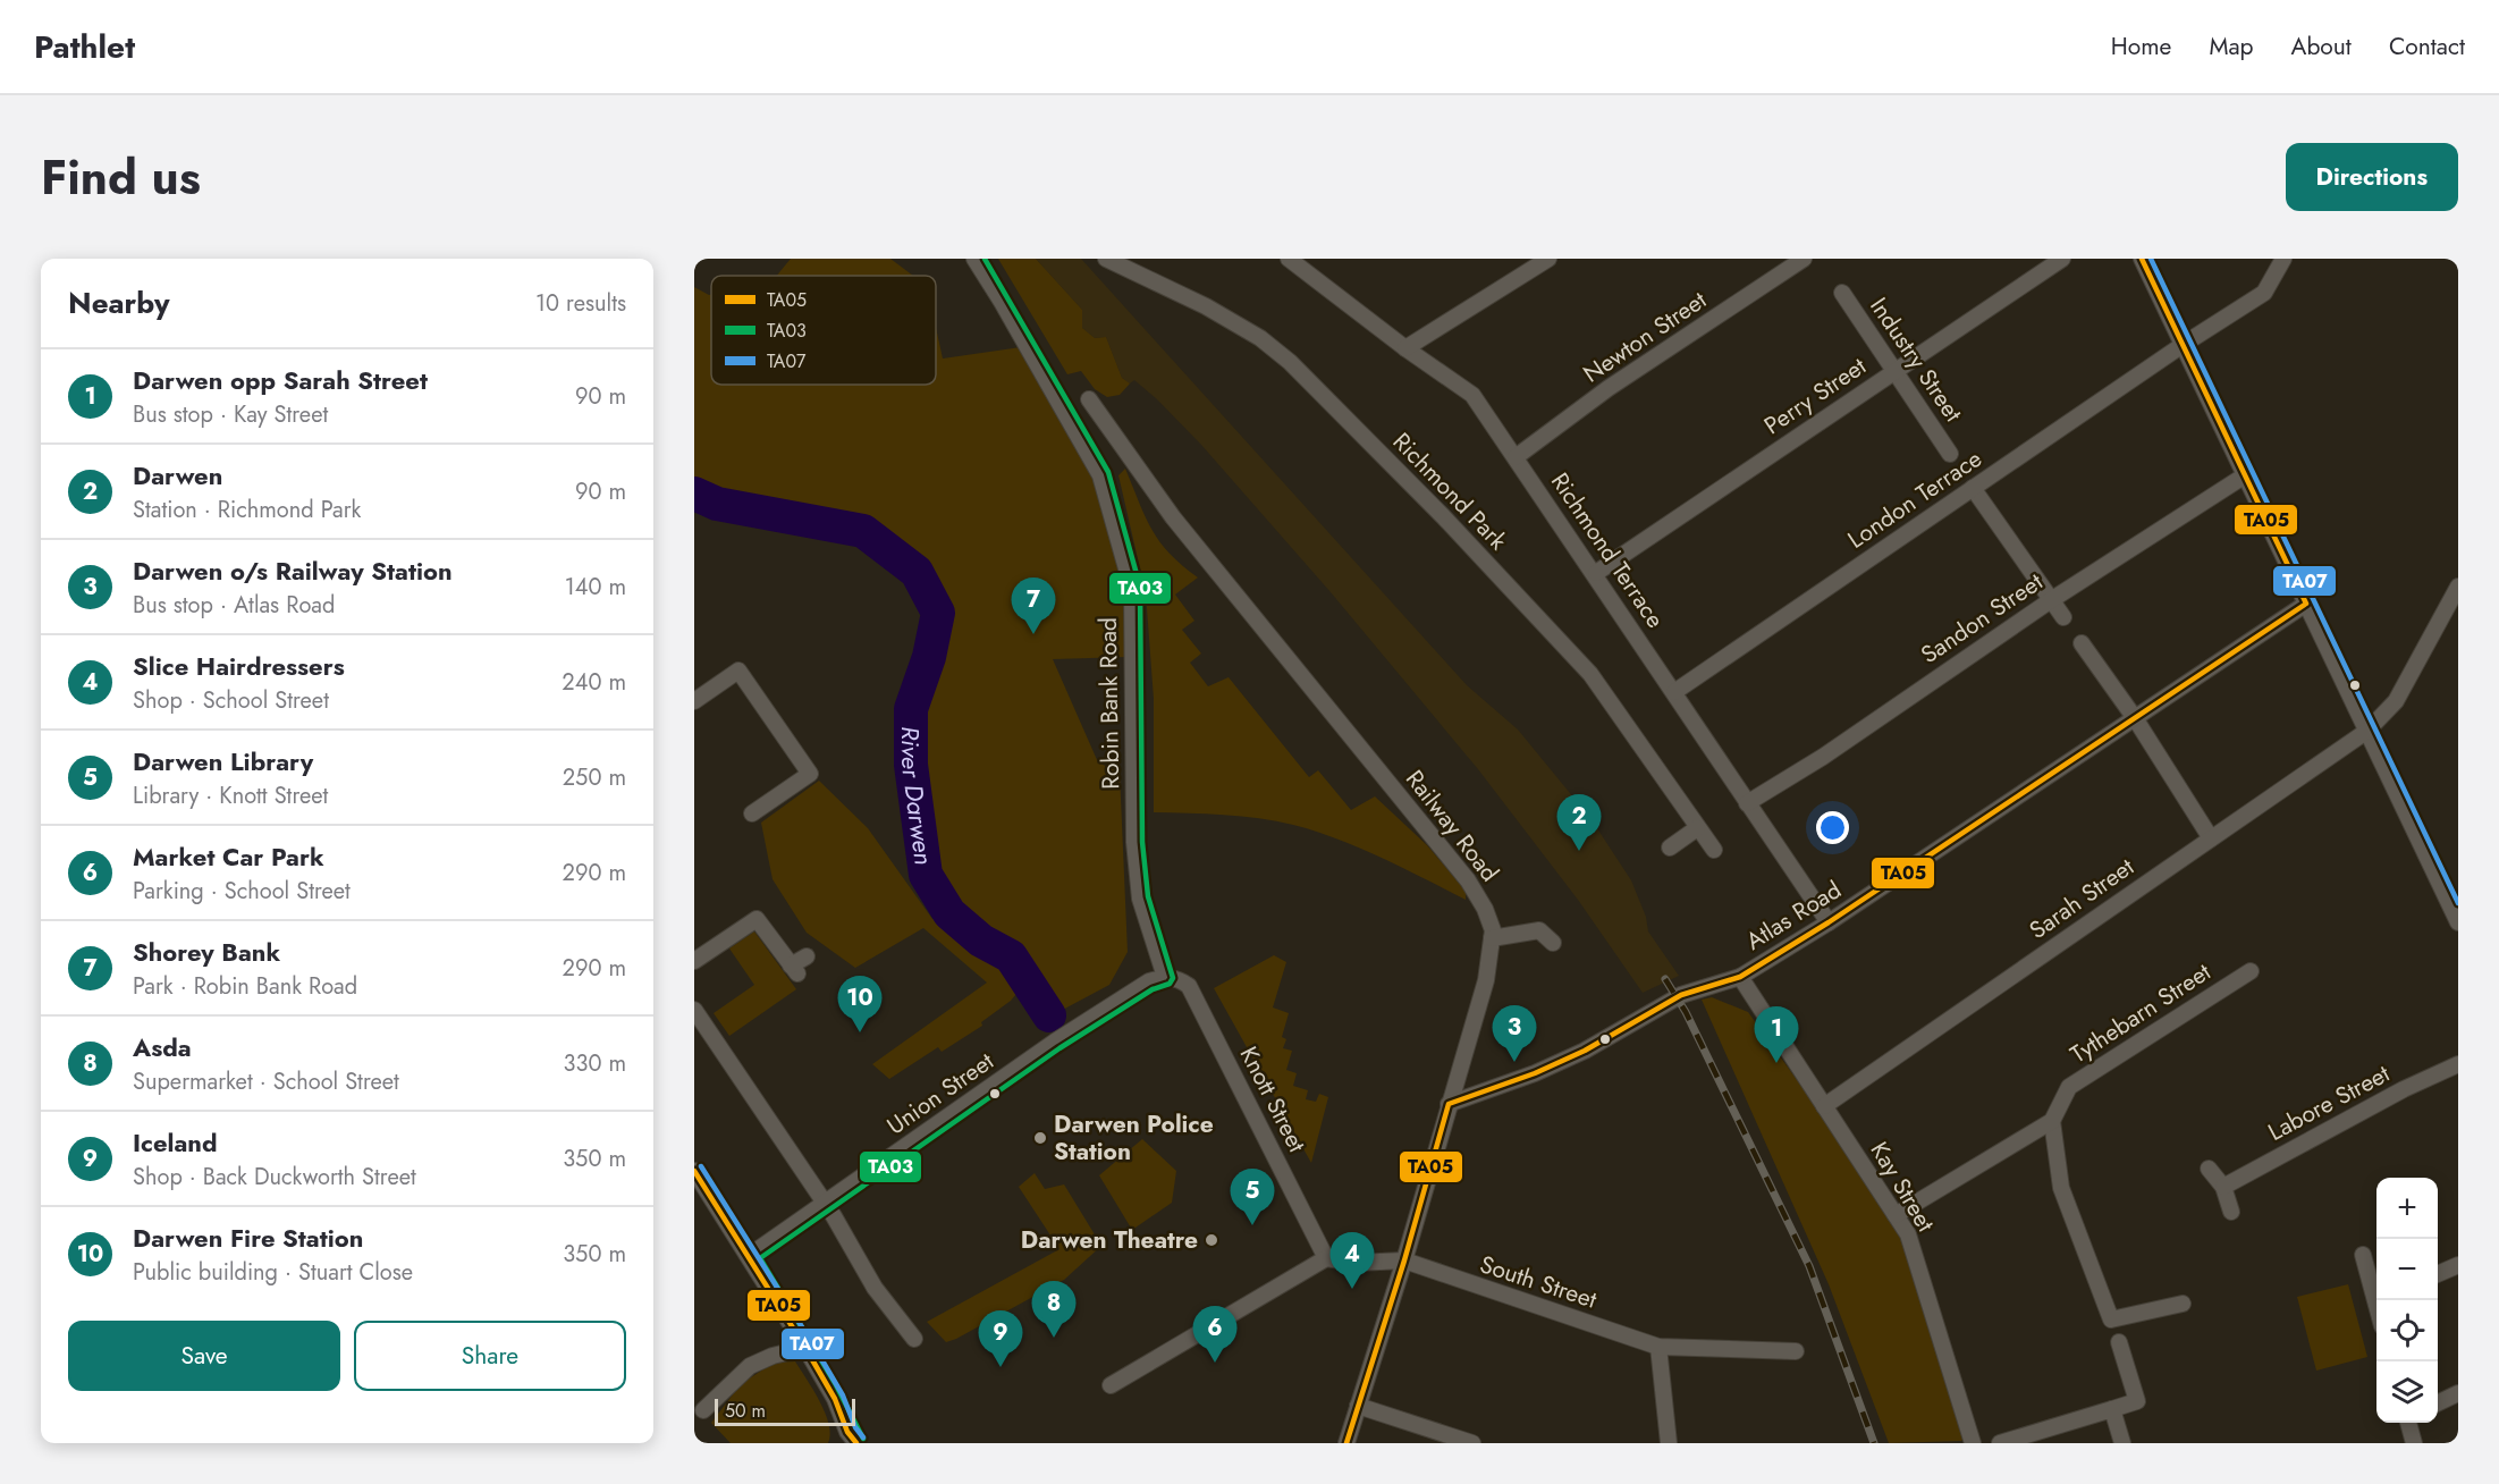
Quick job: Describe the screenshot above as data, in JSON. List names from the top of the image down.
{
  "streets": {
    "street": [
      "Newton Street",
      "Industry Street",
      "Perry Street",
      "Richmond Park",
      "London Terrace",
      "Richmond Terrace",
      "Sandon Street",
      "Robin Bank Road",
      "Railway Road",
      "Sarah Street",
      "Atlas Road",
      "Tythebarn Street",
      "Union Street",
      "Knott Street",
      "Labore Street",
      "Kay Street",
      "South Street"
    ]
  },
  "crossings": [
    ["Newton Street", "Richmond Terrace"],
    ["Industry Street", "Perry Street"],
    ["Perry Street", "Richmond Terrace"],
    ["London Terrace", "Richmond Terrace"],
    ["Richmond Terrace", "Sandon Street"],
    ["Richmond Terrace", "Atlas Road"],
    ["Robin Bank Road", "Union Street"],
    ["Robin Bank Road", "Knott Street"],
    ["Railway Road", "Atlas Road"],
    ["Railway Road", "South Street"],
    ["Sarah Street", "Kay Street"],
    ["Atlas Road", "Kay Street"],
    ["Union Street", "Knott Street"]
  ],
  "water": ["River Darwen"],
  "places": ["Darwen Police Station", "Darwen Theatre"],
  "lines": ["transit line TA05", "transit line TA03", "transit line TA07"],
  "legend": ["TA05", "TA03", "TA07"],
  "scale_bar": "50 m",
  "page": {
    "header": "Pathlet",
    "nav": [
      "Home",
      "Map",
      "About",
      "Contact"
    ],
    "title": "Find us",
    "buttons": [
      "Directions",
      ["Save", "Share"]
    ],
    "heading": ["Nearby", "10 results"],
    "list": [
      {
        "mark": "1",
        "name": "Darwen opp Sarah Street",
        "note": "Bus stop · Kay Street",
        "value": "90 m"
      },
      {
        "mark": "2",
        "name": "Darwen",
        "note": "Station · Richmond Park",
        "value": "90 m"
      },
      {
        "mark": "3",
        "name": "Darwen o/s Railway Station",
        "note": "Bus stop · Atlas Road",
        "value": "140 m"
      },
      {
        "mark": "4",
        "name": "Slice Hairdressers",
        "note": "Shop · School Street",
        "value": "240 m"
      },
      {
        "mark": "5",
        "name": "Darwen Library",
        "note": "Library · Knott Street",
        "value": "250 m"
      },
      {
        "mark": "6",
        "name": "Market Car Park",
        "note": "Parking · School Street",
        "value": "290 m"
      },
      {
        "mark": "7",
        "name": "Shorey Bank",
        "note": "Park · Robin Bank Road",
        "value": "290 m"
      },
      {
        "mark": "8",
        "name": "Asda",
        "note": "Supermarket · School Street",
        "value": "330 m"
      },
      {
        "mark": "9",
        "name": "Iceland",
        "note": "Shop · Back Duckworth Street",
        "value": "350 m"
      },
      {
        "mark": "10",
        "name": "Darwen Fire Station",
        "note": "Public building · Stuart Close",
        "value": "350 m"
      }
    ],
    "pins": [
      "7",
      "2",
      "10",
      "3",
      "1",
      "5",
      "4",
      "8",
      "6",
      "9"
    ],
    "map_buttons": ["+", "−"],
    "scale": "50 m"
  }
}
